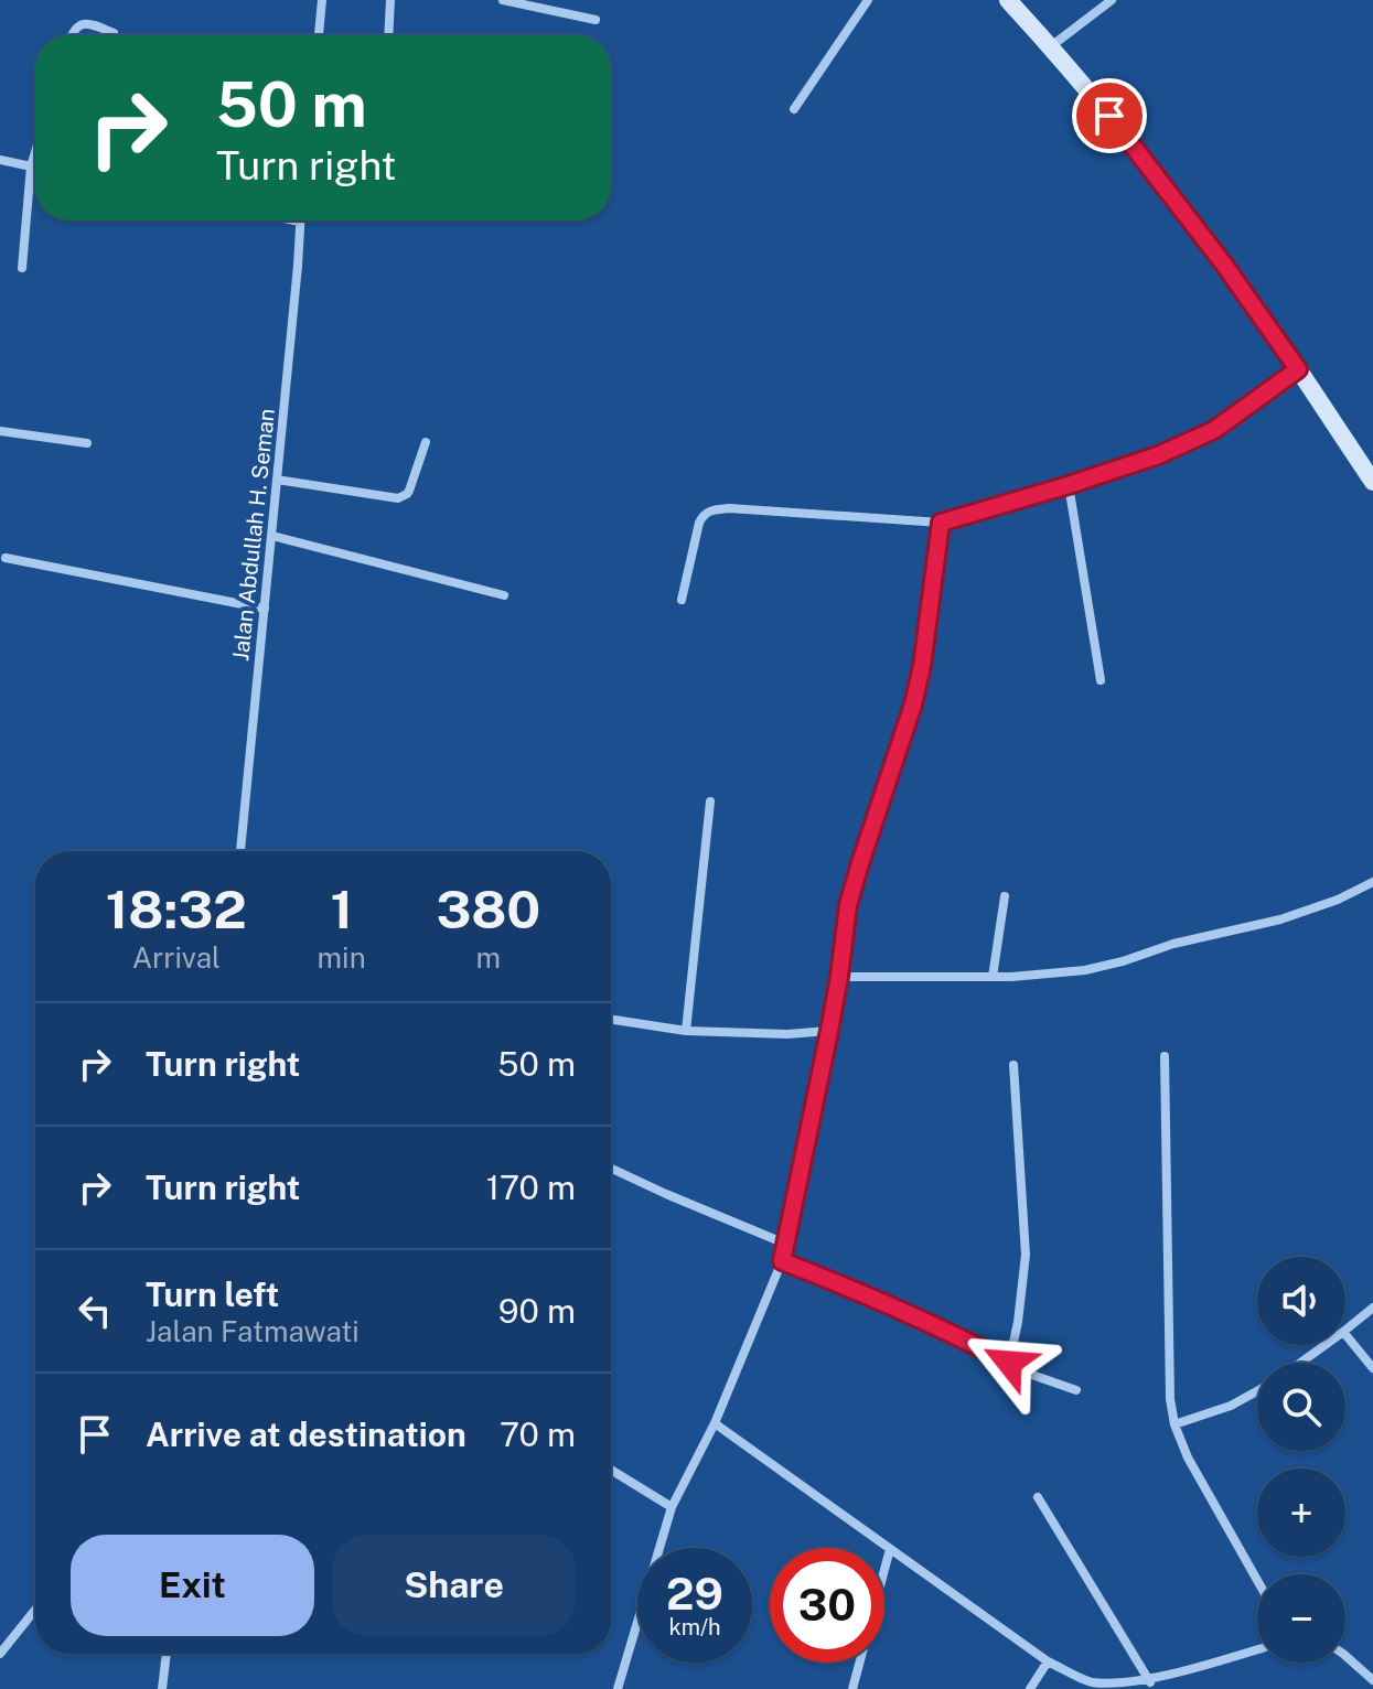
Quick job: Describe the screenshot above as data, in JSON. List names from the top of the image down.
{
  "streets": {
    "street": ["Jalan Abdullah H. Seman"]
  },
  "page": {
    "turn": ["50 m", "Turn right"],
    "eta": [
      "18:32",
      "Arrival",
      "1",
      "min",
      "380",
      "m"
    ],
    "list": [
      {
        "name": "Turn right",
        "value": "50 m"
      },
      {
        "name": "Turn right",
        "value": "170 m"
      },
      {
        "name": "Turn left",
        "note": "Jalan Fatmawati",
        "value": "90 m"
      },
      {
        "name": "Arrive at destination",
        "value": "70 m"
      }
    ],
    "map_buttons": ["+", "−"],
    "buttons": ["Exit", "Share"],
    "speed": "29 km/h",
    "limit": "30"
  }
}
